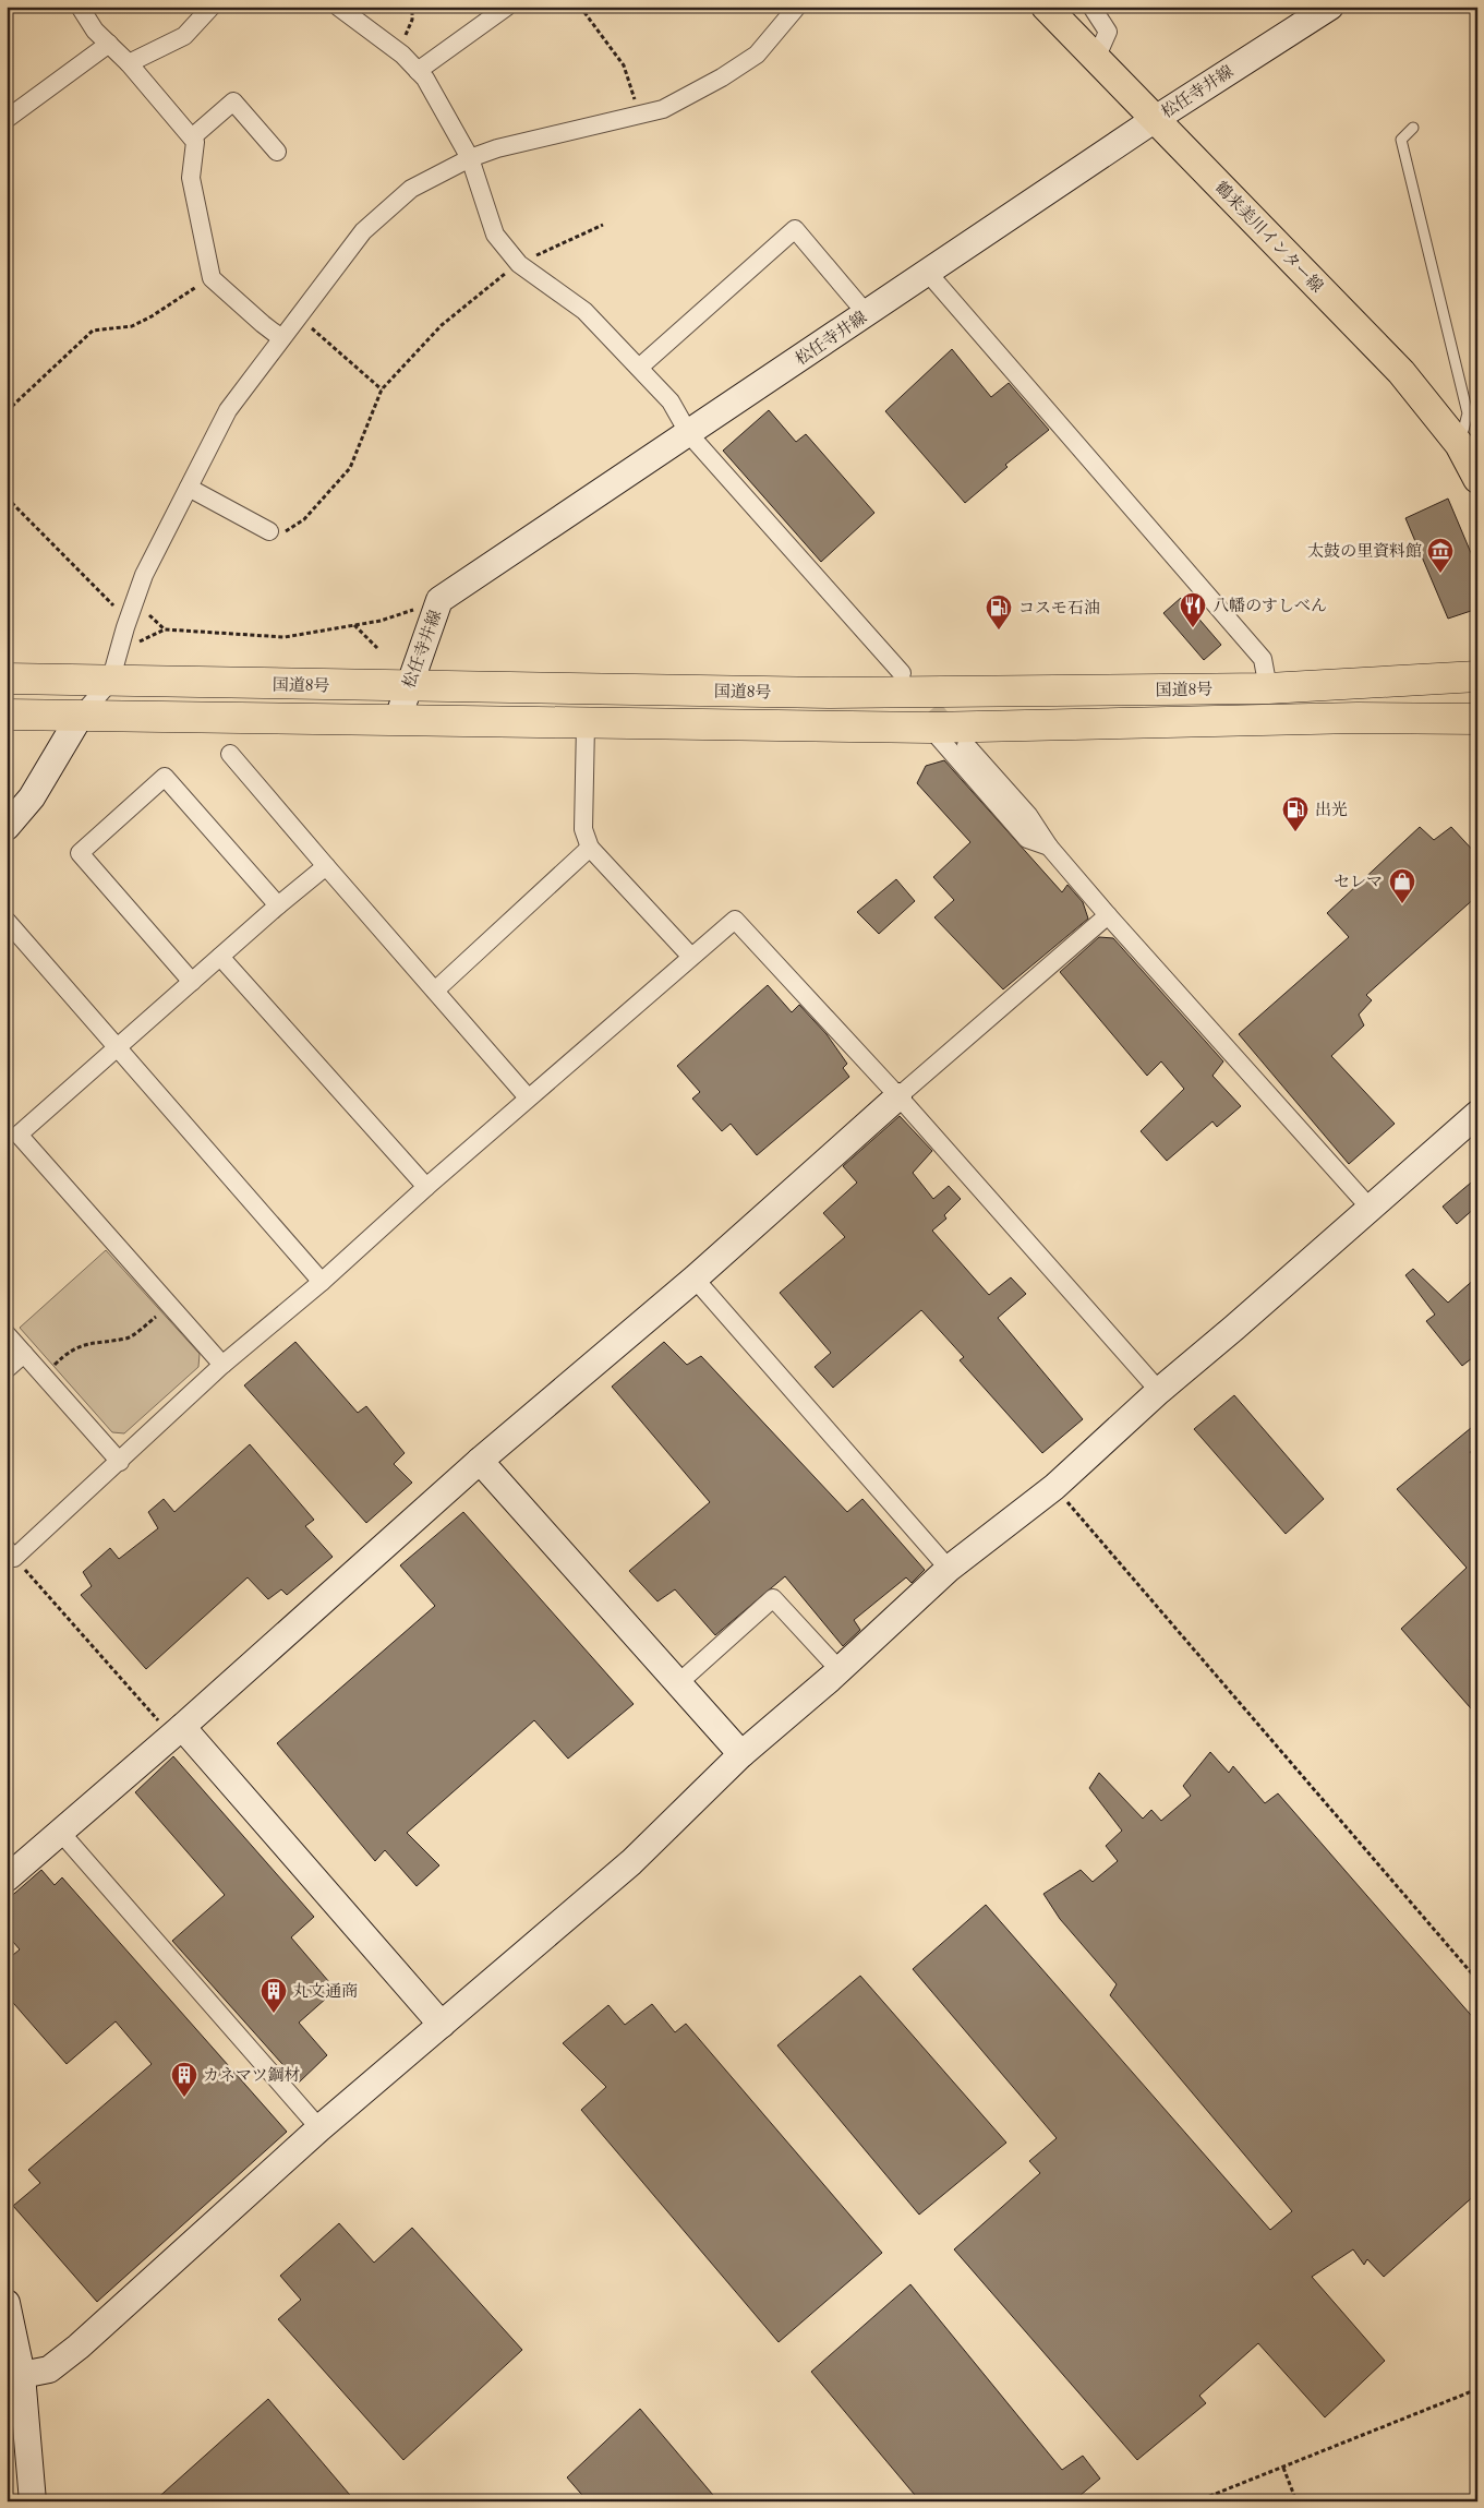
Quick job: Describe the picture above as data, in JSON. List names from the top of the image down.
{
  "streets": {
    "highway": ["国道8号"],
    "main road": ["鶴来美川インター線"],
    "street": ["松任寺井線"]
  },
  "crossings": [
    ["松任寺井線", "鶴来美川インター線"],
    ["松任寺井線", "国道8号"]
  ],
  "places": {
    "museum": ["太鼓の里資料館"],
    "restaurant": ["八幡のすしべん"],
    "fuel station": ["コスモ石油", "出光"],
    "shop": ["セレマ"],
    "building": ["丸文通商", "カネマツ鋼材"]
  }
}
